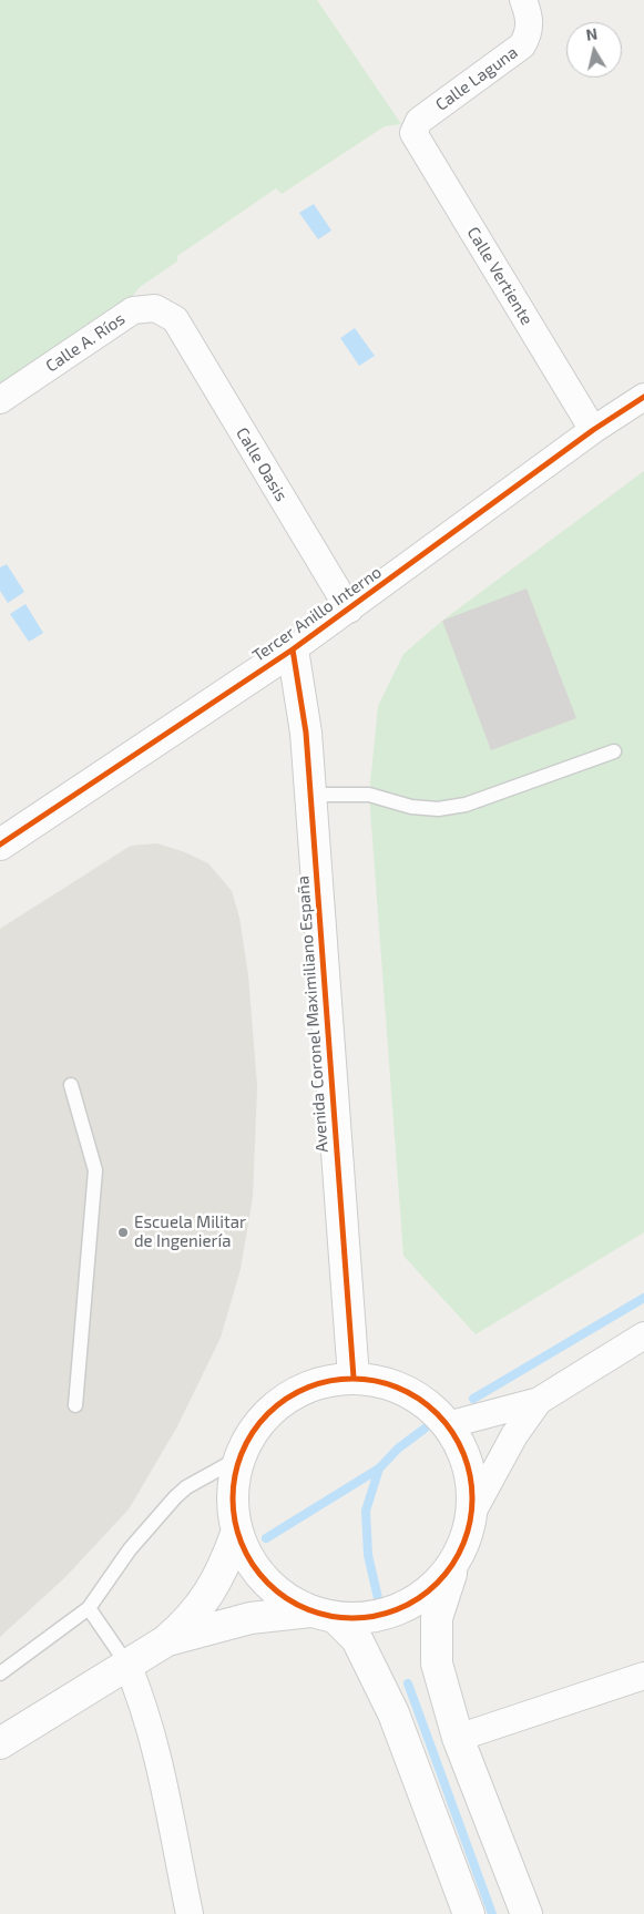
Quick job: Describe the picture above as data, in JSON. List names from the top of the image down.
{
  "streets": {
    "street": [
      "Calle Laguna",
      "Calle Vertiente",
      "Calle A. Ríos",
      "Calle Oasis",
      "Tercer Anillo Interno",
      "Avenida Coronel Maximiliano España"
    ]
  },
  "crossings": [
    ["Calle Laguna", "Calle Vertiente"],
    ["Calle Vertiente", "Tercer Anillo Interno"],
    ["Calle A. Ríos", "Calle Oasis"],
    ["Calle Oasis", "Tercer Anillo Interno"],
    ["Tercer Anillo Interno", "Avenida Coronel Maximiliano España"]
  ],
  "places": ["Escuela Militar de Ingeniería"],
  "north": "top"
}
